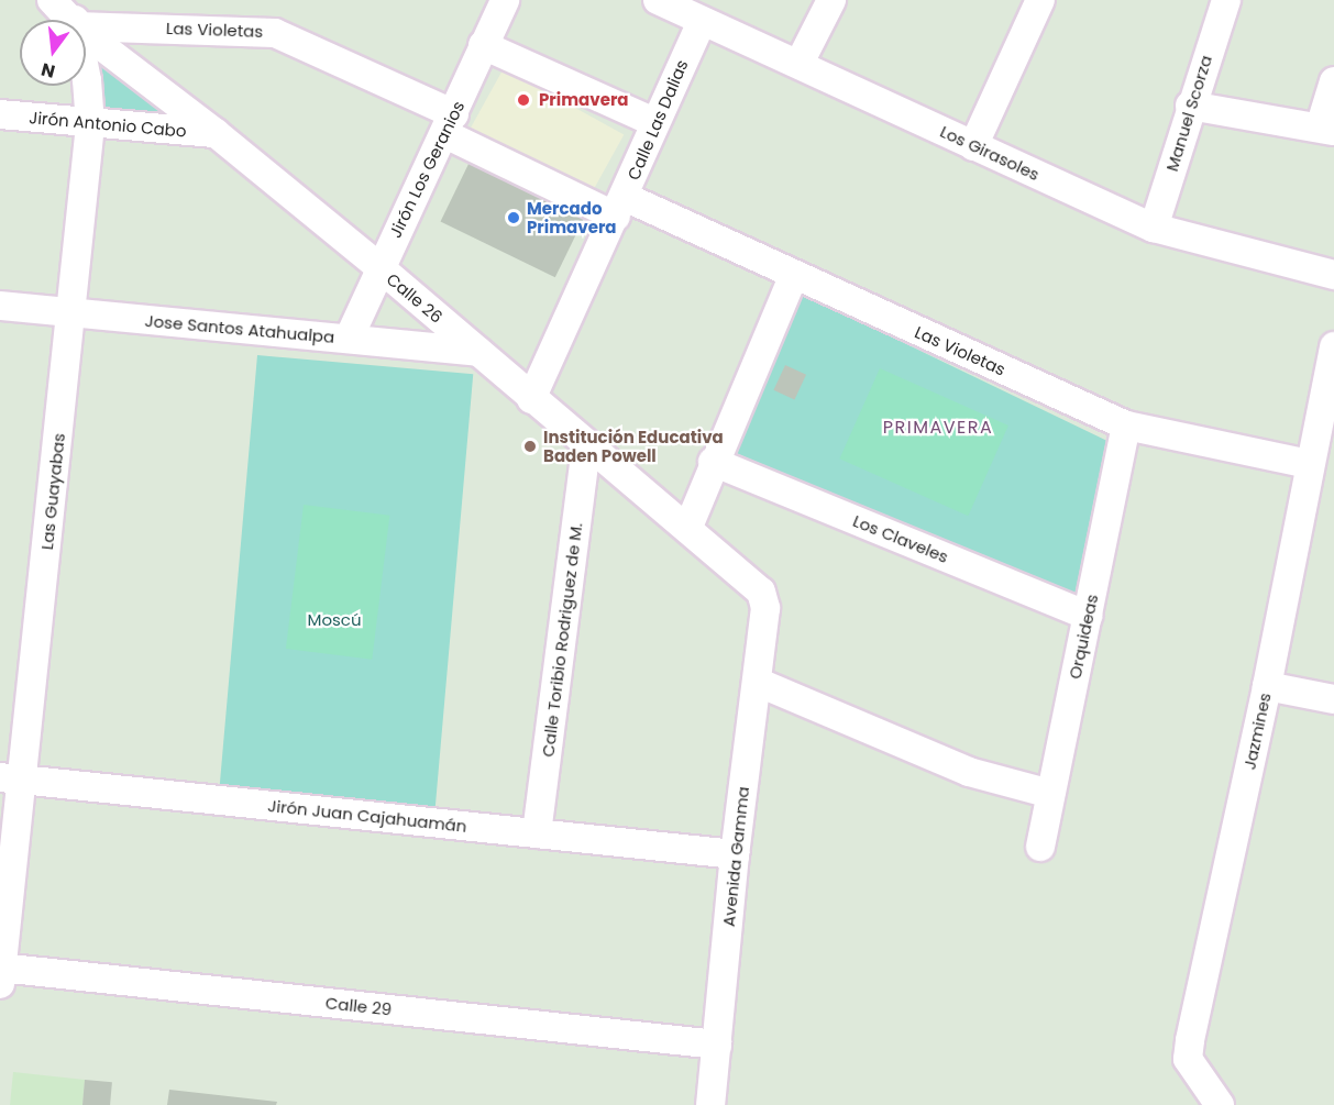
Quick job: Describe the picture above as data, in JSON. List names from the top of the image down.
{
  "streets": {
    "street": [
      "Las Violetas",
      "Manuel Scorza",
      "Calle Las Dalias",
      "Jirón Antonio Cabo",
      "Los Girasoles",
      "Jirón Los Geranios",
      "Calle 26",
      "Jose Santos Atahualpa",
      "Las Guayabas",
      "Los Claveles",
      "Orquideas",
      "Calle Toribio Rodriguez de M.",
      "Jazmines",
      "Jirón Juan Cajahuamán",
      "Avenida Gamma",
      "Calle 29"
    ]
  },
  "crossings": [
    ["Las Violetas", "Calle Las Dalias"],
    ["Las Violetas", "Jirón Los Geranios"],
    ["Las Violetas", "Calle 26"],
    ["Las Violetas", "Las Guayabas"],
    ["Las Violetas", "Orquideas"],
    ["Las Violetas", "Jazmines"],
    ["Manuel Scorza", "Los Girasoles"],
    ["Calle Las Dalias", "Los Girasoles"],
    ["Calle Las Dalias", "Calle 26"],
    ["Jirón Antonio Cabo", "Calle 26"],
    ["Jirón Antonio Cabo", "Las Guayabas"],
    ["Jirón Los Geranios", "Calle 26"],
    ["Jirón Los Geranios", "Jose Santos Atahualpa"],
    ["Calle 26", "Jose Santos Atahualpa"],
    ["Calle 26", "Las Guayabas"],
    ["Calle 26", "Calle Toribio Rodriguez de M."],
    ["Calle 26", "Avenida Gamma"],
    ["Jose Santos Atahualpa", "Las Guayabas"],
    ["Las Guayabas", "Jirón Juan Cajahuamán"],
    ["Las Guayabas", "Calle 29"],
    ["Los Claveles", "Orquideas"],
    ["Calle Toribio Rodriguez de M.", "Jirón Juan Cajahuamán"],
    ["Jirón Juan Cajahuamán", "Avenida Gamma"],
    ["Avenida Gamma", "Calle 29"]
  ],
  "districts": ["PRIMAVERA"],
  "parks": ["Moscú"],
  "places": ["Primavera", "Mercado Primavera", "Institución Educativa Baden Powell"],
  "north": "bottom"
}
